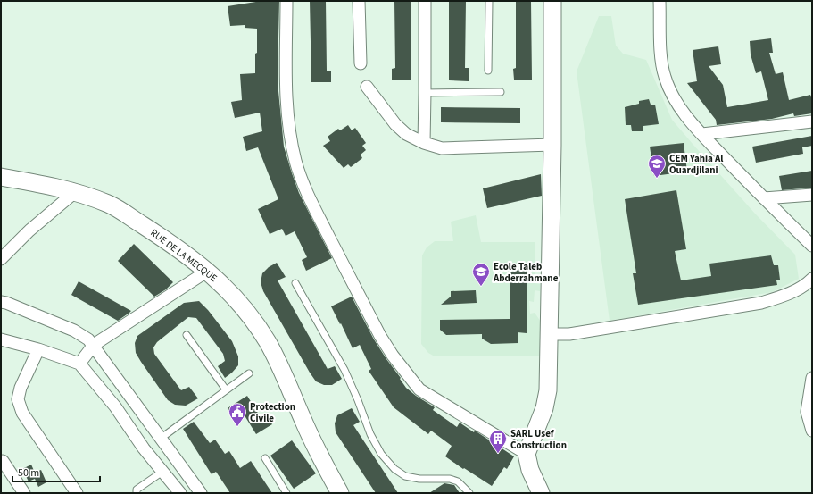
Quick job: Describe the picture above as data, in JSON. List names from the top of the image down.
{
  "streets": {
    "street": ["RUE DE LA MECQUE"]
  },
  "places": {
    "school or university": ["CEM Yahia Al Ouardjilani", "Ecole Taleb Abderrahmane"],
    "public building": ["Protection Civile"],
    "building": ["SARL Usef Construction"]
  },
  "scale_bar": "50 m"
}
